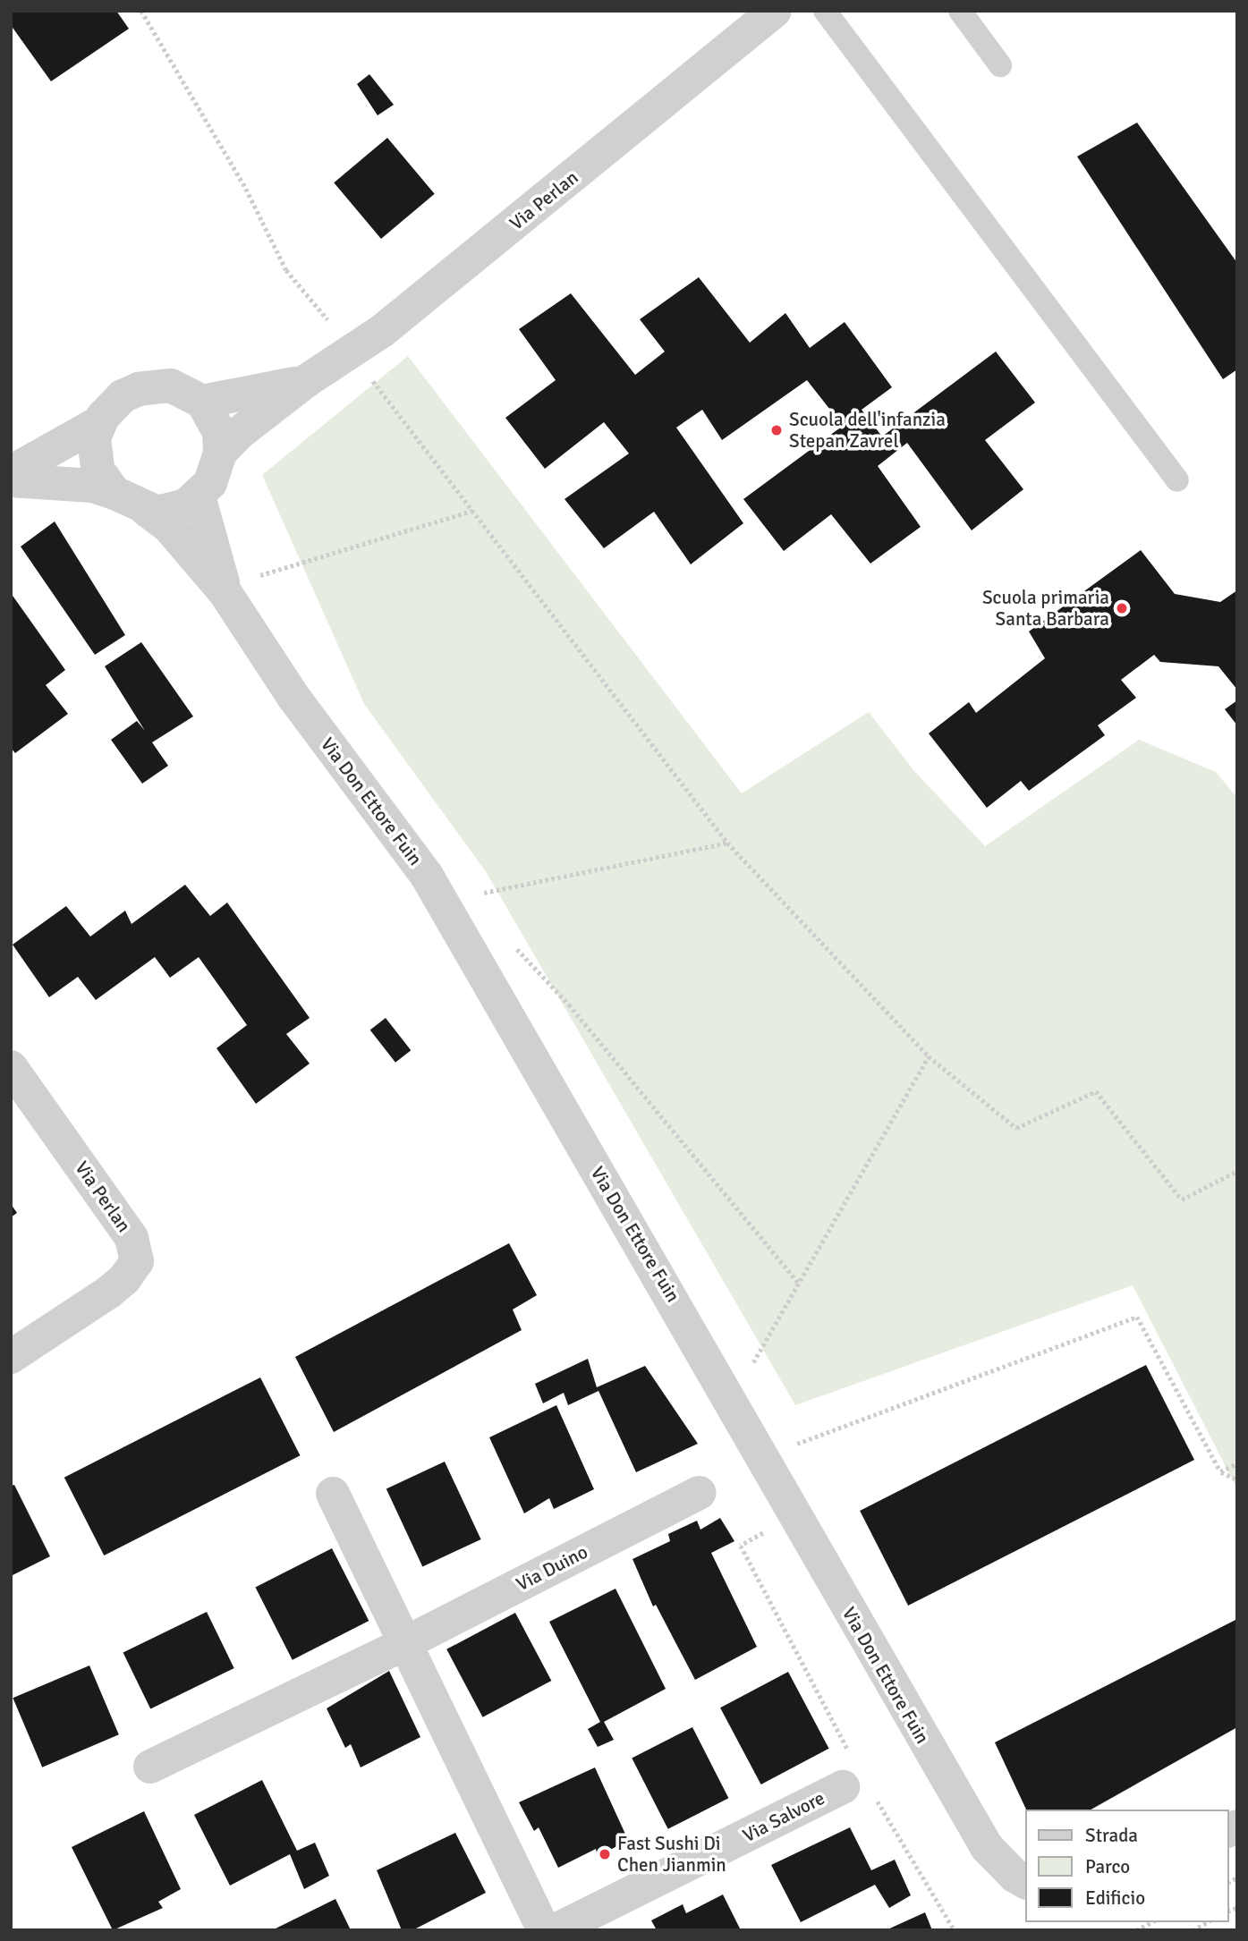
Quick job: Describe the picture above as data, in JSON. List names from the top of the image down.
{
  "streets": {
    "street": [
      "Via Perlan",
      "Via Don Ettore Fuin",
      "Via Duino",
      "Via Salvore"
    ]
  },
  "crossings": [
    ["Via Perlan", "Via Don Ettore Fuin"]
  ],
  "places": ["Scuola dell'infanzia Stepan Zavrel", "Scuola primaria Santa Barbara", "Fast Sushi Di Chen Jianmin"],
  "legend": ["Strada", "Parco", "Edificio"]
}
